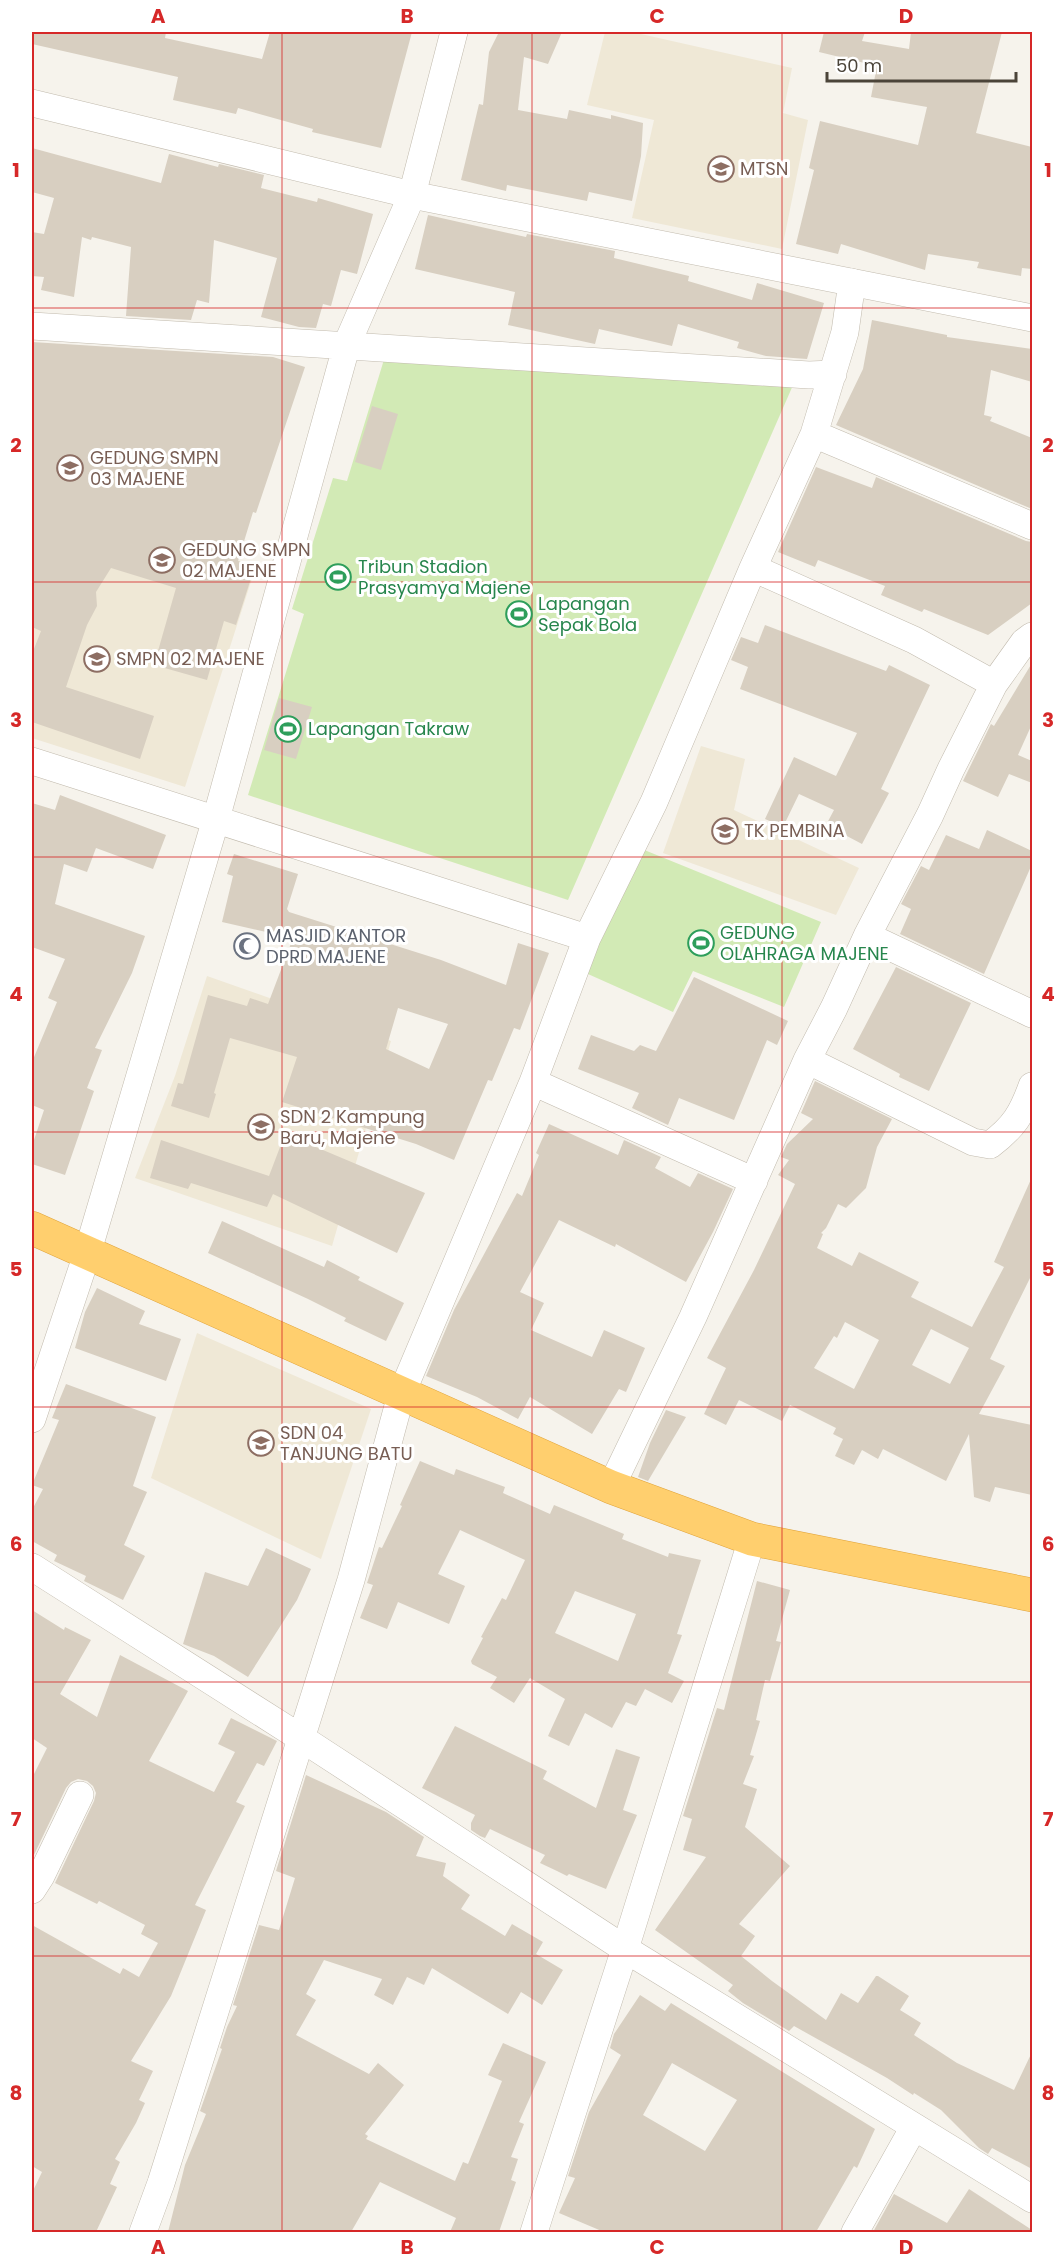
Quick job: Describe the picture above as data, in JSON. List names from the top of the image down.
{
  "places": {
    "school or university": [
      "MTSN",
      "GEDUNG SMPN 03 MAJENE",
      "GEDUNG SMPN 02 MAJENE",
      "SMPN 02 MAJENE",
      "TK PEMBINA",
      "SDN 2 Kampung Baru, Majene",
      "SDN 04 TANJUNG BATU"
    ],
    "sports": [
      "Tribun Stadion Prasyamya Majene",
      "Lapangan Sepak Bola",
      "Lapangan Takraw",
      "GEDUNG OLAHRAGA MAJENE"
    ],
    "mosque": ["MASJID KANTOR DPRD MAJENE"]
  },
  "scale_bar": "50 m",
  "grid": {
    "columns": [
      "A",
      "B",
      "C",
      "D"
    ],
    "rows": [
      "1",
      "2",
      "3",
      "4",
      "5",
      "6",
      "7",
      "8"
    ]
  }
}
